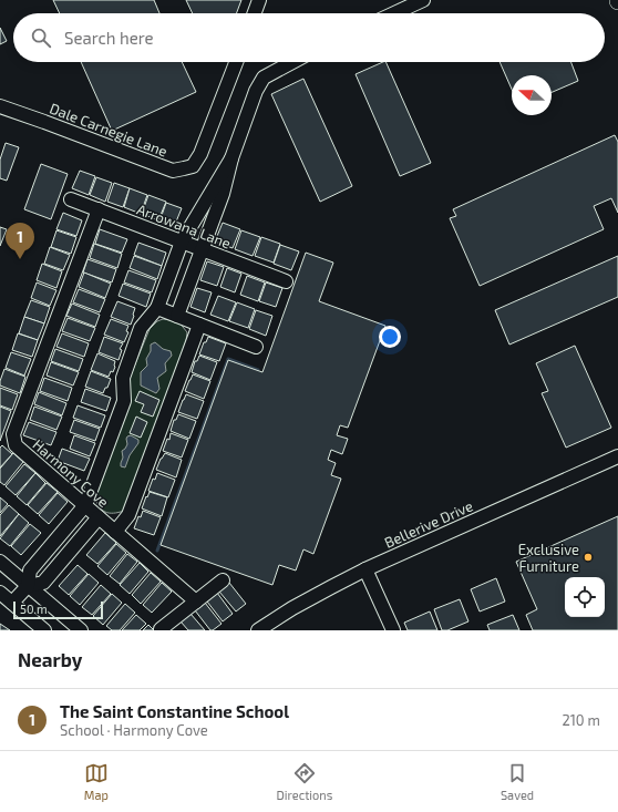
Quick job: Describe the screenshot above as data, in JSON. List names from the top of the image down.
{
  "streets": {
    "street": [
      "Dale Carnegie Lane",
      "Arrowana Lane",
      "Harmony Cove",
      "Bellerive Drive"
    ]
  },
  "crossings": [
    ["Arrowana Lane", "Harmony Cove"]
  ],
  "places": ["Exclusive Furniture"],
  "scale_bar": "50 m",
  "north": "left",
  "page": {
    "search": "Search here",
    "pins": "1",
    "scale": "50 m",
    "heading": "Nearby",
    "list": [
      {
        "mark": "1",
        "name": "The Saint Constantine School",
        "note": "School · Harmony Cove",
        "value": "210 m"
      }
    ],
    "nav": ["Map", "Directions", "Saved"]
  }
}
